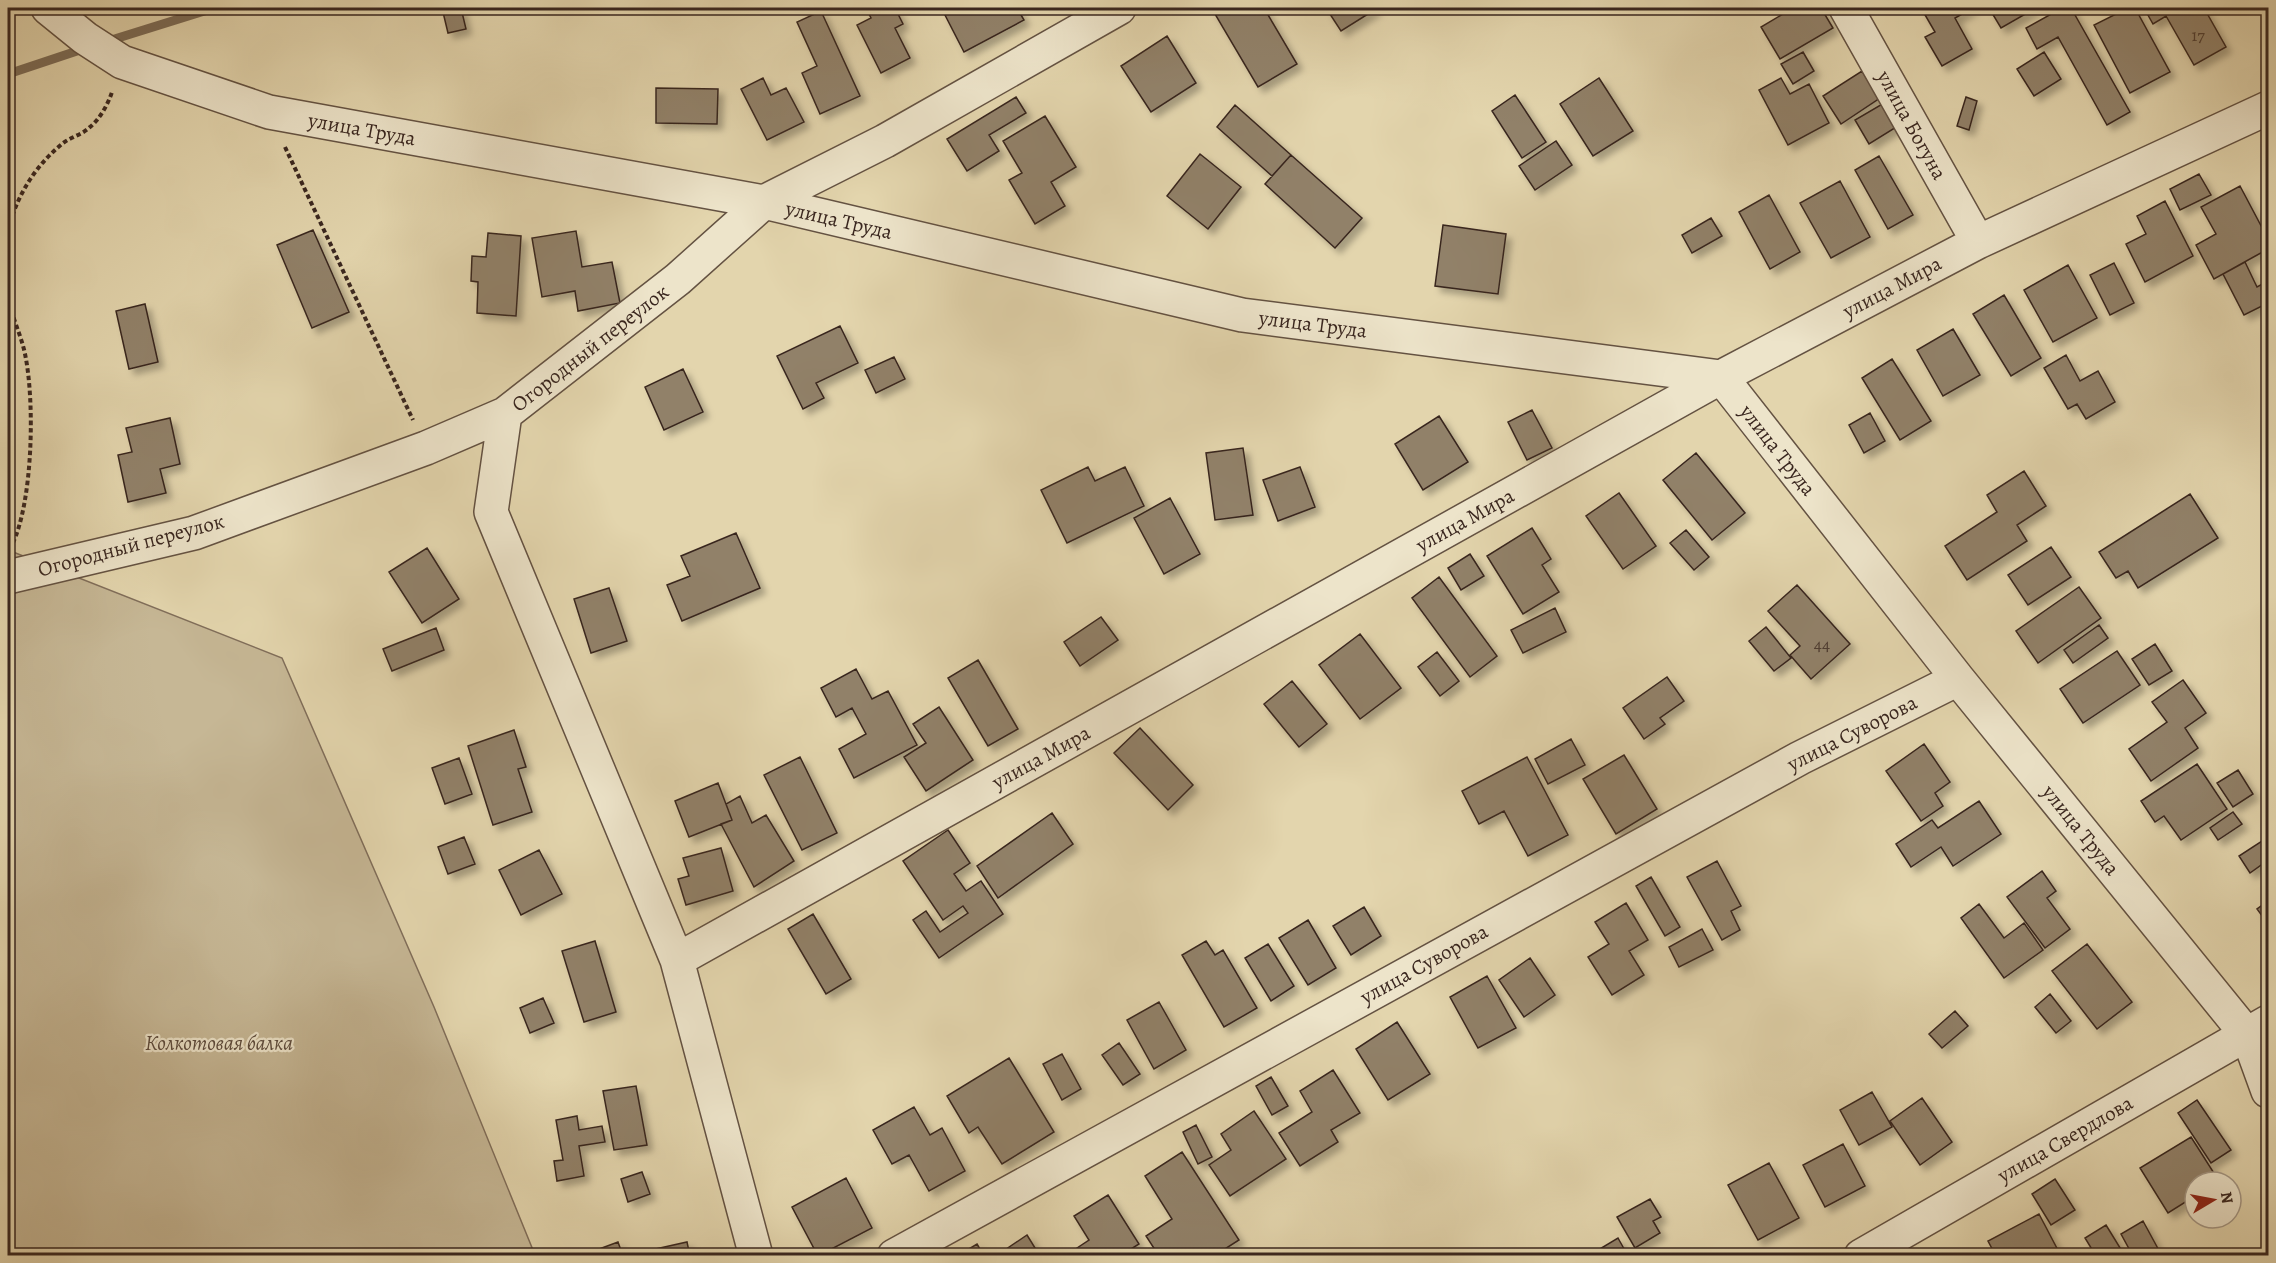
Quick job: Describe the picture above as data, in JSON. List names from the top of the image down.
{
  "streets": {
    "street": [
      "улица Богуна",
      "улица Труда",
      "улица Мира",
      "Огородный переулок",
      "улица Суворова",
      "улица Свердлова"
    ]
  },
  "crossings": [
    ["улица Богуна", "улица Мира"],
    ["улица Труда", "улица Мира"],
    ["улица Труда", "Огородный переулок"],
    ["улица Труда", "улица Суворова"],
    ["улица Труда", "улица Свердлова"]
  ],
  "parks": ["Колкотовая балка"],
  "house_numbers": ["17", "44"],
  "north": "right"
}
